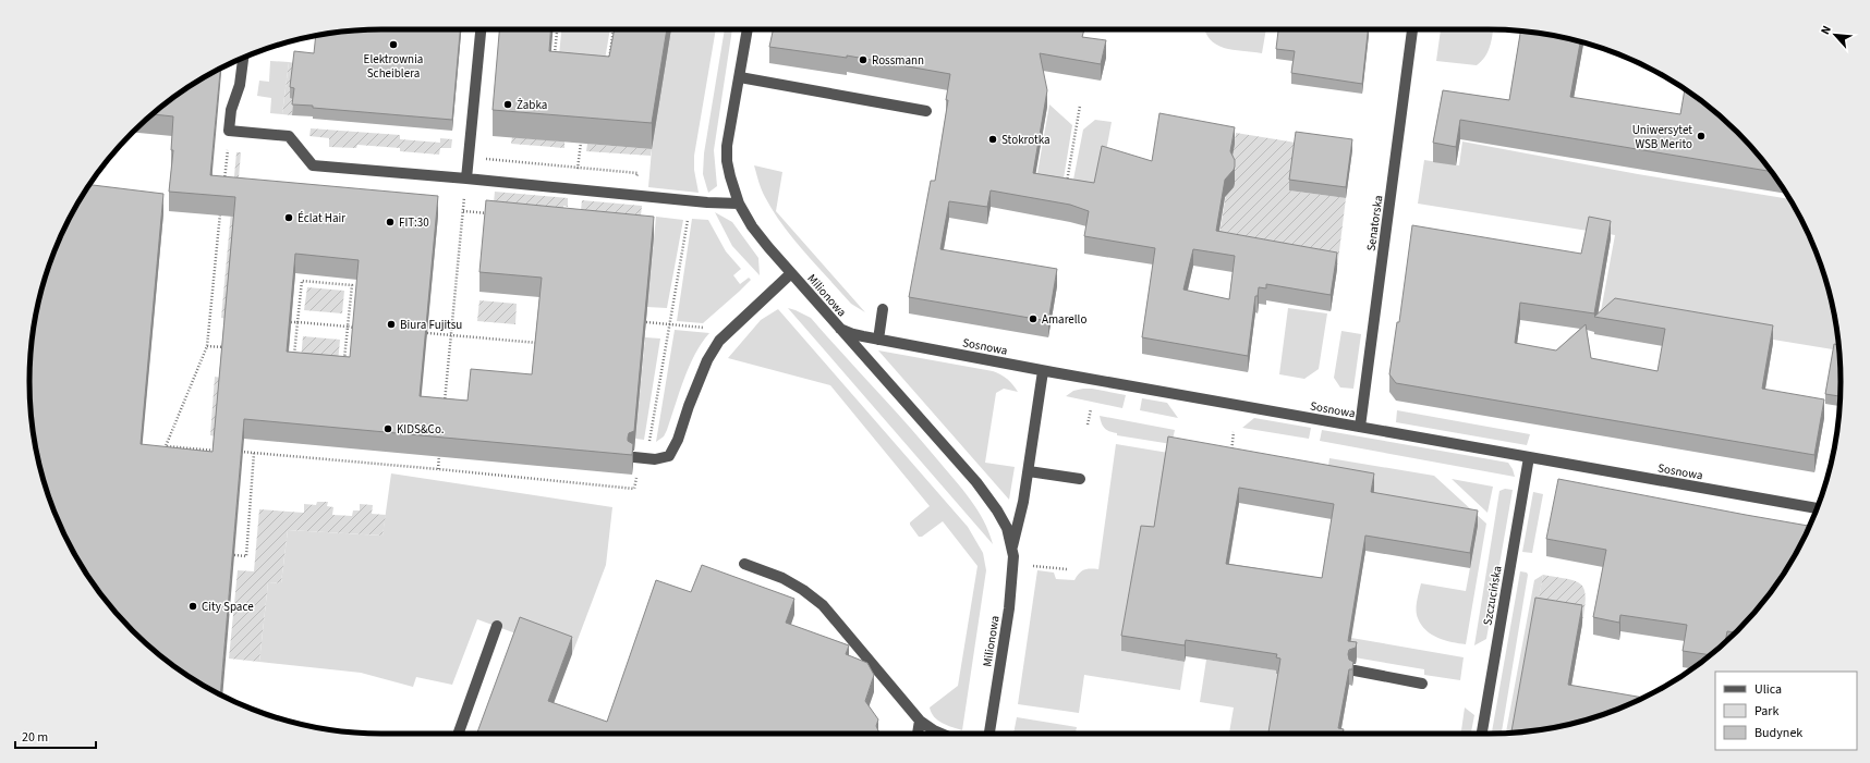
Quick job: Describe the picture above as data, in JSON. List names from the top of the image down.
{
  "streets": {
    "street": [
      "Senatorska",
      "Milionowa",
      "Sosnowa",
      "Szczucińska"
    ]
  },
  "crossings": [
    ["Senatorska", "Sosnowa"],
    ["Milionowa", "Sosnowa"],
    ["Sosnowa", "Szczucińska"]
  ],
  "places": [
    "Elektrownia Scheiblera",
    "Rossmann",
    "Żabka",
    "Uniwersytet WSB Merito",
    "Stokrotka",
    "Éclat Hair",
    "FIT:30",
    "Amarello",
    "Biura Fujitsu",
    "KIDS&Co.",
    "City Space"
  ],
  "legend": ["Ulica", "Park", "Budynek"],
  "scale_bar": "20 m",
  "north": "top left"
}
